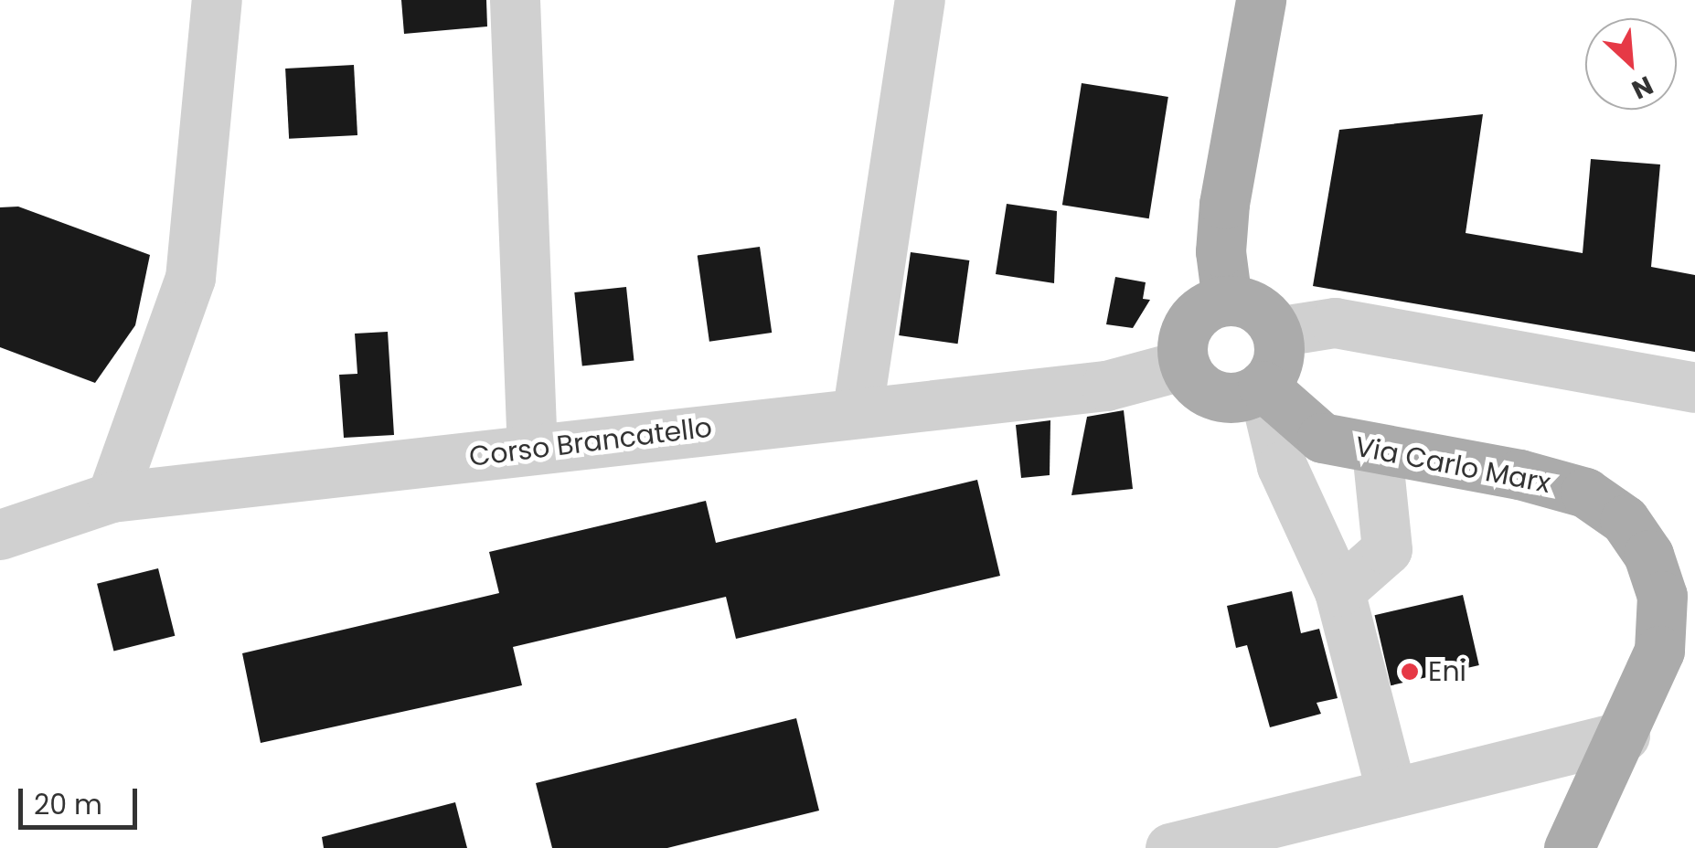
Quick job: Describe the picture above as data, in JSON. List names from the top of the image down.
{
  "streets": {
    "main road": ["Via Carlo Marx"],
    "street": ["Corso Brancatello"]
  },
  "crossings": [
    ["Corso Brancatello", "Via Carlo Marx"]
  ],
  "places": ["Eni"],
  "scale_bar": "20 m",
  "north": "bottom right"
}
